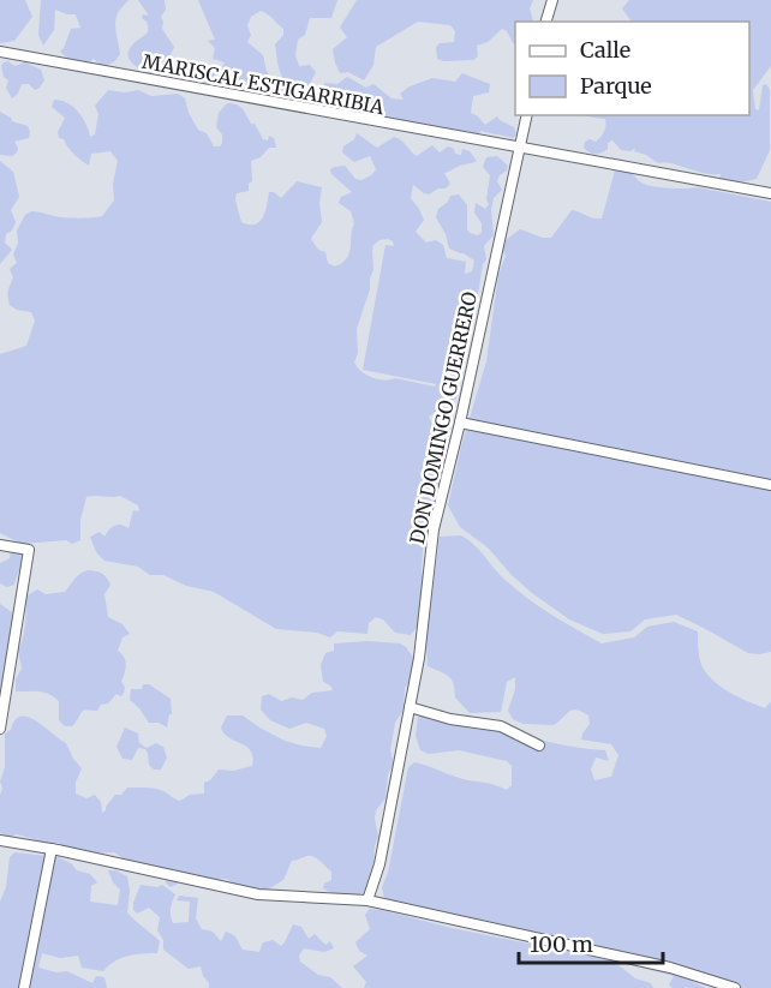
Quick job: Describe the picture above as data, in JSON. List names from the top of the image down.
{
  "streets": {
    "street": ["MARISCAL ESTIGARRIBIA", "DON DOMINGO GUERRERO"]
  },
  "crossings": [
    ["MARISCAL ESTIGARRIBIA", "DON DOMINGO GUERRERO"]
  ],
  "legend": ["Calle", "Parque"],
  "scale_bar": "100 m"
}
